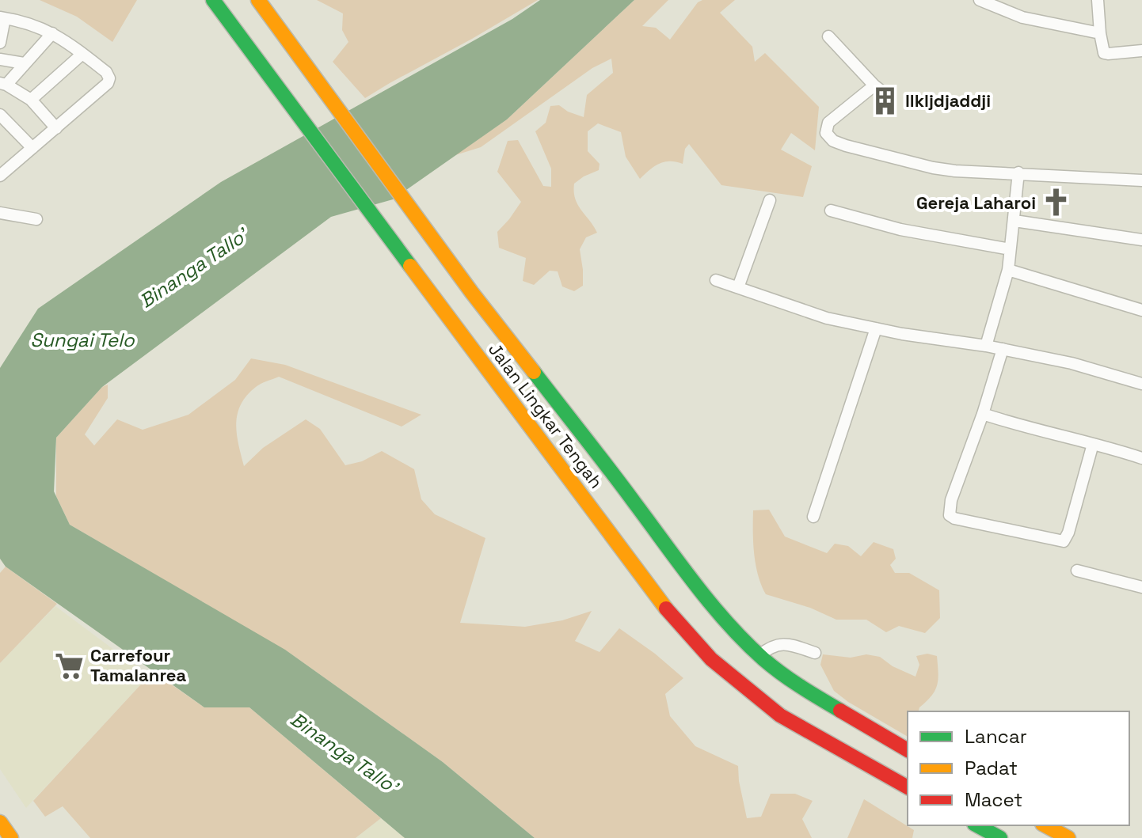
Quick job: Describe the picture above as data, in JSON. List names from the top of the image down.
{
  "streets": {
    "main road": ["Jalan Lingkar Tengah"]
  },
  "water": ["Binanga Tallo'", "Sungai Telo"],
  "places": {
    "building": ["llkljdjaddji"],
    "church": ["Gereja Laharoi"],
    "supermarket": ["Carrefour Tamalanrea"]
  },
  "legend": ["Lancar", "Padat", "Macet"]
}
